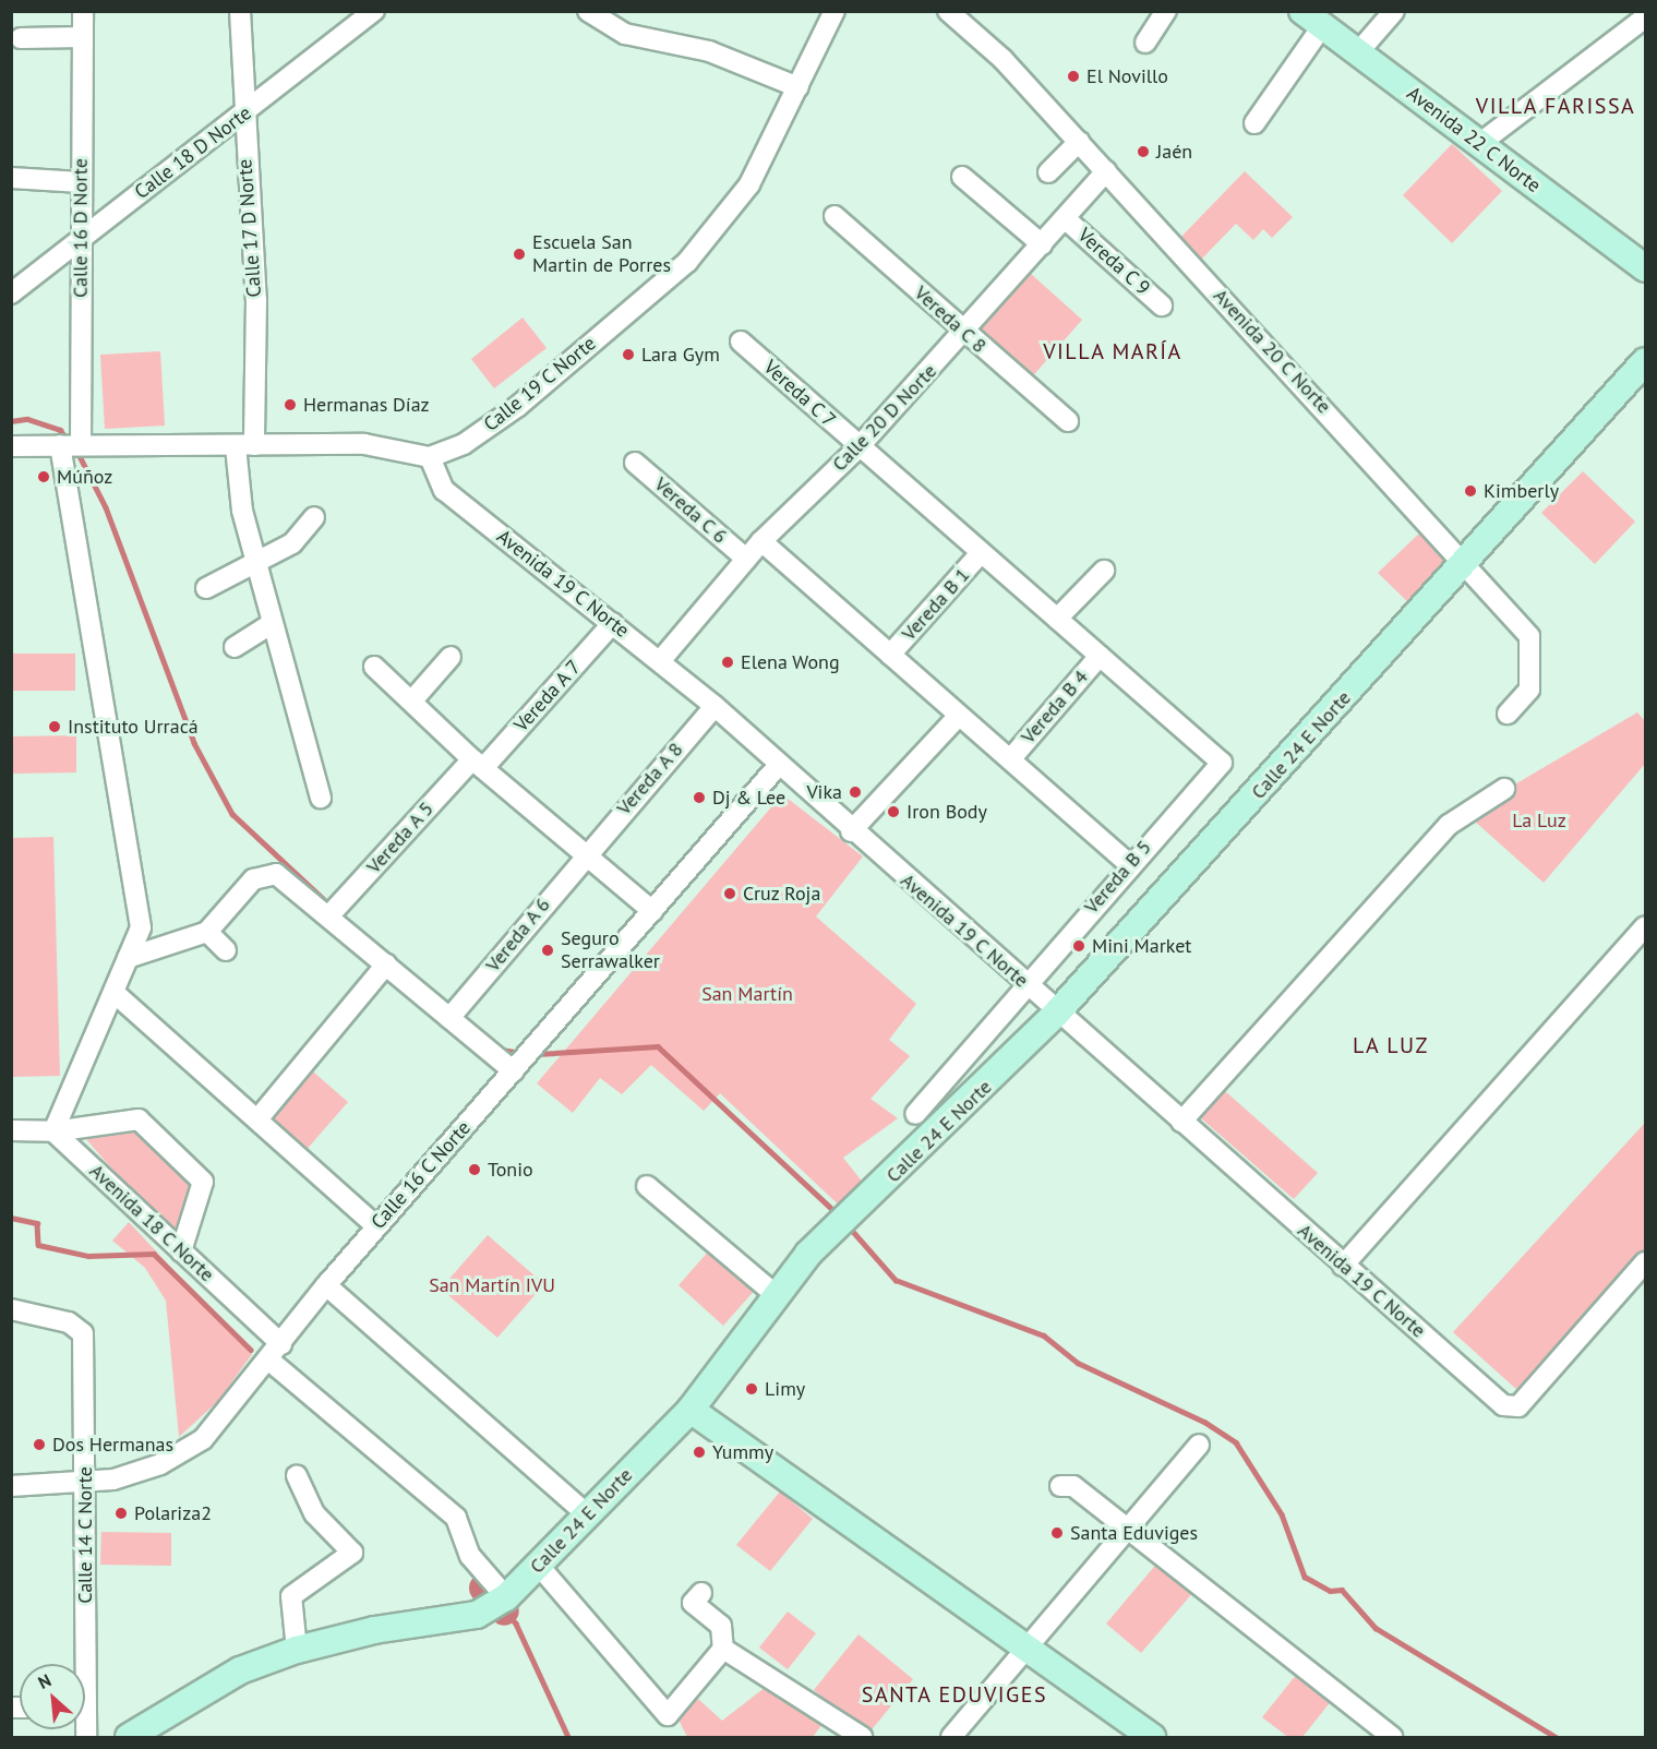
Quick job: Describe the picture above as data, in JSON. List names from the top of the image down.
{
  "streets": {
    "main road": ["Avenida 22 C Norte", "Calle 24 E Norte"],
    "street": [
      "Calle 18 D Norte",
      "Calle 16 D Norte",
      "Calle 17 D Norte",
      "Vereda C 9",
      "Vereda C 8",
      "Avenida 20 C Norte",
      "Calle 19 C Norte",
      "Vereda C 7",
      "Calle 20 D Norte",
      "Vereda C 6",
      "Avenida 19 C Norte",
      "Vereda B 1",
      "Vereda A 7",
      "Vereda B 4",
      "Vereda A 8",
      "Vereda A 5",
      "Vereda B 5",
      "Vereda A 6",
      "Calle 16 C Norte",
      "Avenida 18 C Norte",
      "Calle 14 C Norte"
    ]
  },
  "crossings": [
    ["Calle 18 D Norte", "Calle 16 D Norte"],
    ["Calle 18 D Norte", "Calle 17 D Norte"],
    ["Calle 16 D Norte", "Avenida 18 C Norte"],
    ["Vereda C 9", "Calle 20 D Norte"],
    ["Vereda C 8", "Calle 20 D Norte"],
    ["Avenida 20 C Norte", "Calle 20 D Norte"],
    ["Avenida 20 C Norte", "Calle 24 E Norte"],
    ["Calle 19 C Norte", "Avenida 19 C Norte"],
    ["Vereda C 7", "Calle 20 D Norte"],
    ["Vereda C 7", "Vereda B 1"],
    ["Vereda C 7", "Vereda B 4"],
    ["Vereda C 7", "Vereda B 5"],
    ["Calle 20 D Norte", "Vereda C 6"],
    ["Calle 20 D Norte", "Avenida 19 C Norte"],
    ["Avenida 19 C Norte", "Vereda A 7"],
    ["Avenida 19 C Norte", "Calle 24 E Norte"],
    ["Avenida 19 C Norte", "Vereda A 8"],
    ["Avenida 19 C Norte", "Vereda B 5"],
    ["Avenida 19 C Norte", "Calle 16 C Norte"],
    ["Vereda A 7", "Vereda A 5"],
    ["Calle 24 E Norte", "Avenida 18 C Norte"],
    ["Vereda A 8", "Vereda A 6"],
    ["Calle 16 C Norte", "Avenida 18 C Norte"],
    ["Calle 16 C Norte", "Calle 14 C Norte"]
  ],
  "districts": [
    "VILLA FARISSA",
    "VILLA MARÍA",
    "LA LUZ",
    "SANTA EDUVIGES"
  ],
  "parks": ["La Luz", "San Martín", "San Martín IVU"],
  "places": [
    "El Novillo",
    "Jaén",
    "Escuela San Martin de Porres",
    "Lara Gym",
    "Hermanas Díaz",
    "Múñoz",
    "Kimberly",
    "Elena Wong",
    "Instituto Urracá",
    "Vika",
    "Dj & Lee",
    "Iron Body",
    "Cruz Roja",
    "Mini Market",
    "Seguro Serrawalker",
    "Tonio",
    "Limy",
    "Dos Hermanas",
    "Yummy",
    "Polariza2",
    "Santa Eduviges"
  ],
  "north": "top left"
}
